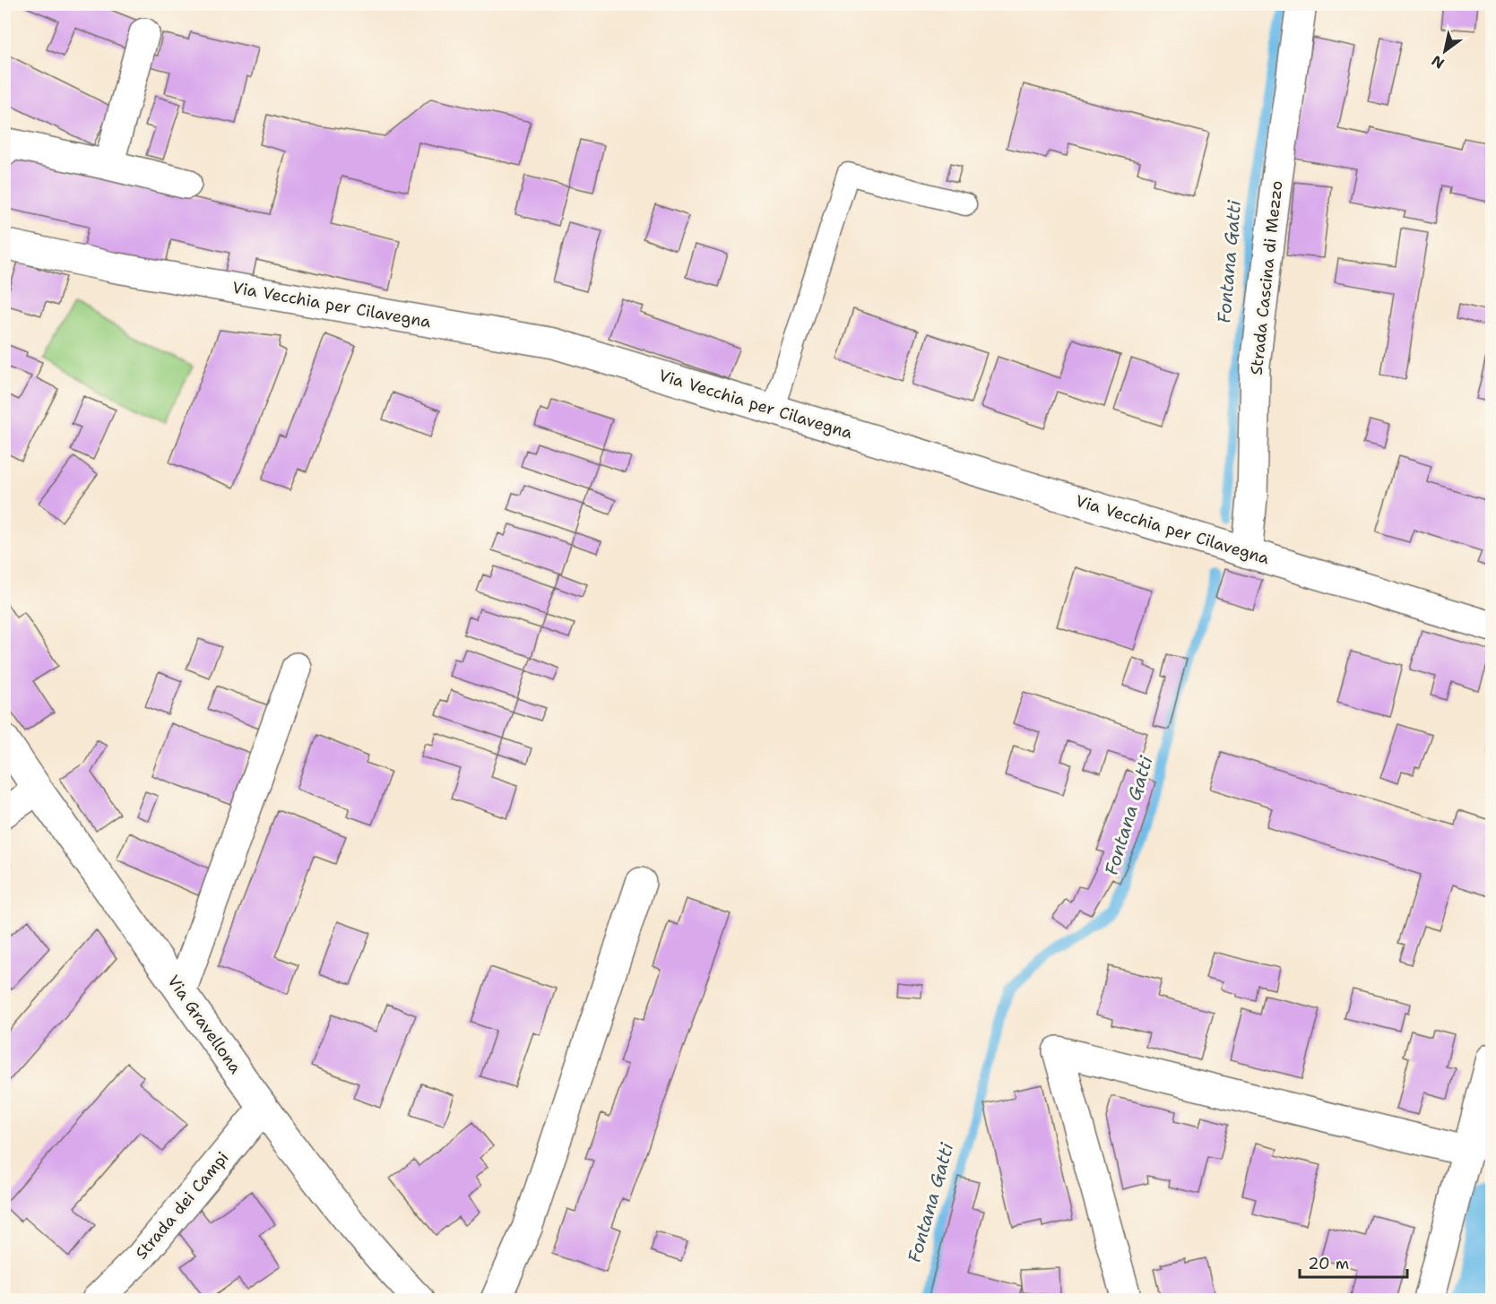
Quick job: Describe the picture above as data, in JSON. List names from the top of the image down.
{
  "streets": {
    "street": [
      "Strada Cascina di Mezzo",
      "Via Vecchia per Cilavegna",
      "Via Gravellona",
      "Strada dei Campi"
    ]
  },
  "crossings": [
    ["Strada Cascina di Mezzo", "Via Vecchia per Cilavegna"],
    ["Via Gravellona", "Strada dei Campi"]
  ],
  "water": ["Fontana Gatti"],
  "scale_bar": "20 m",
  "north": "bottom left"
}
